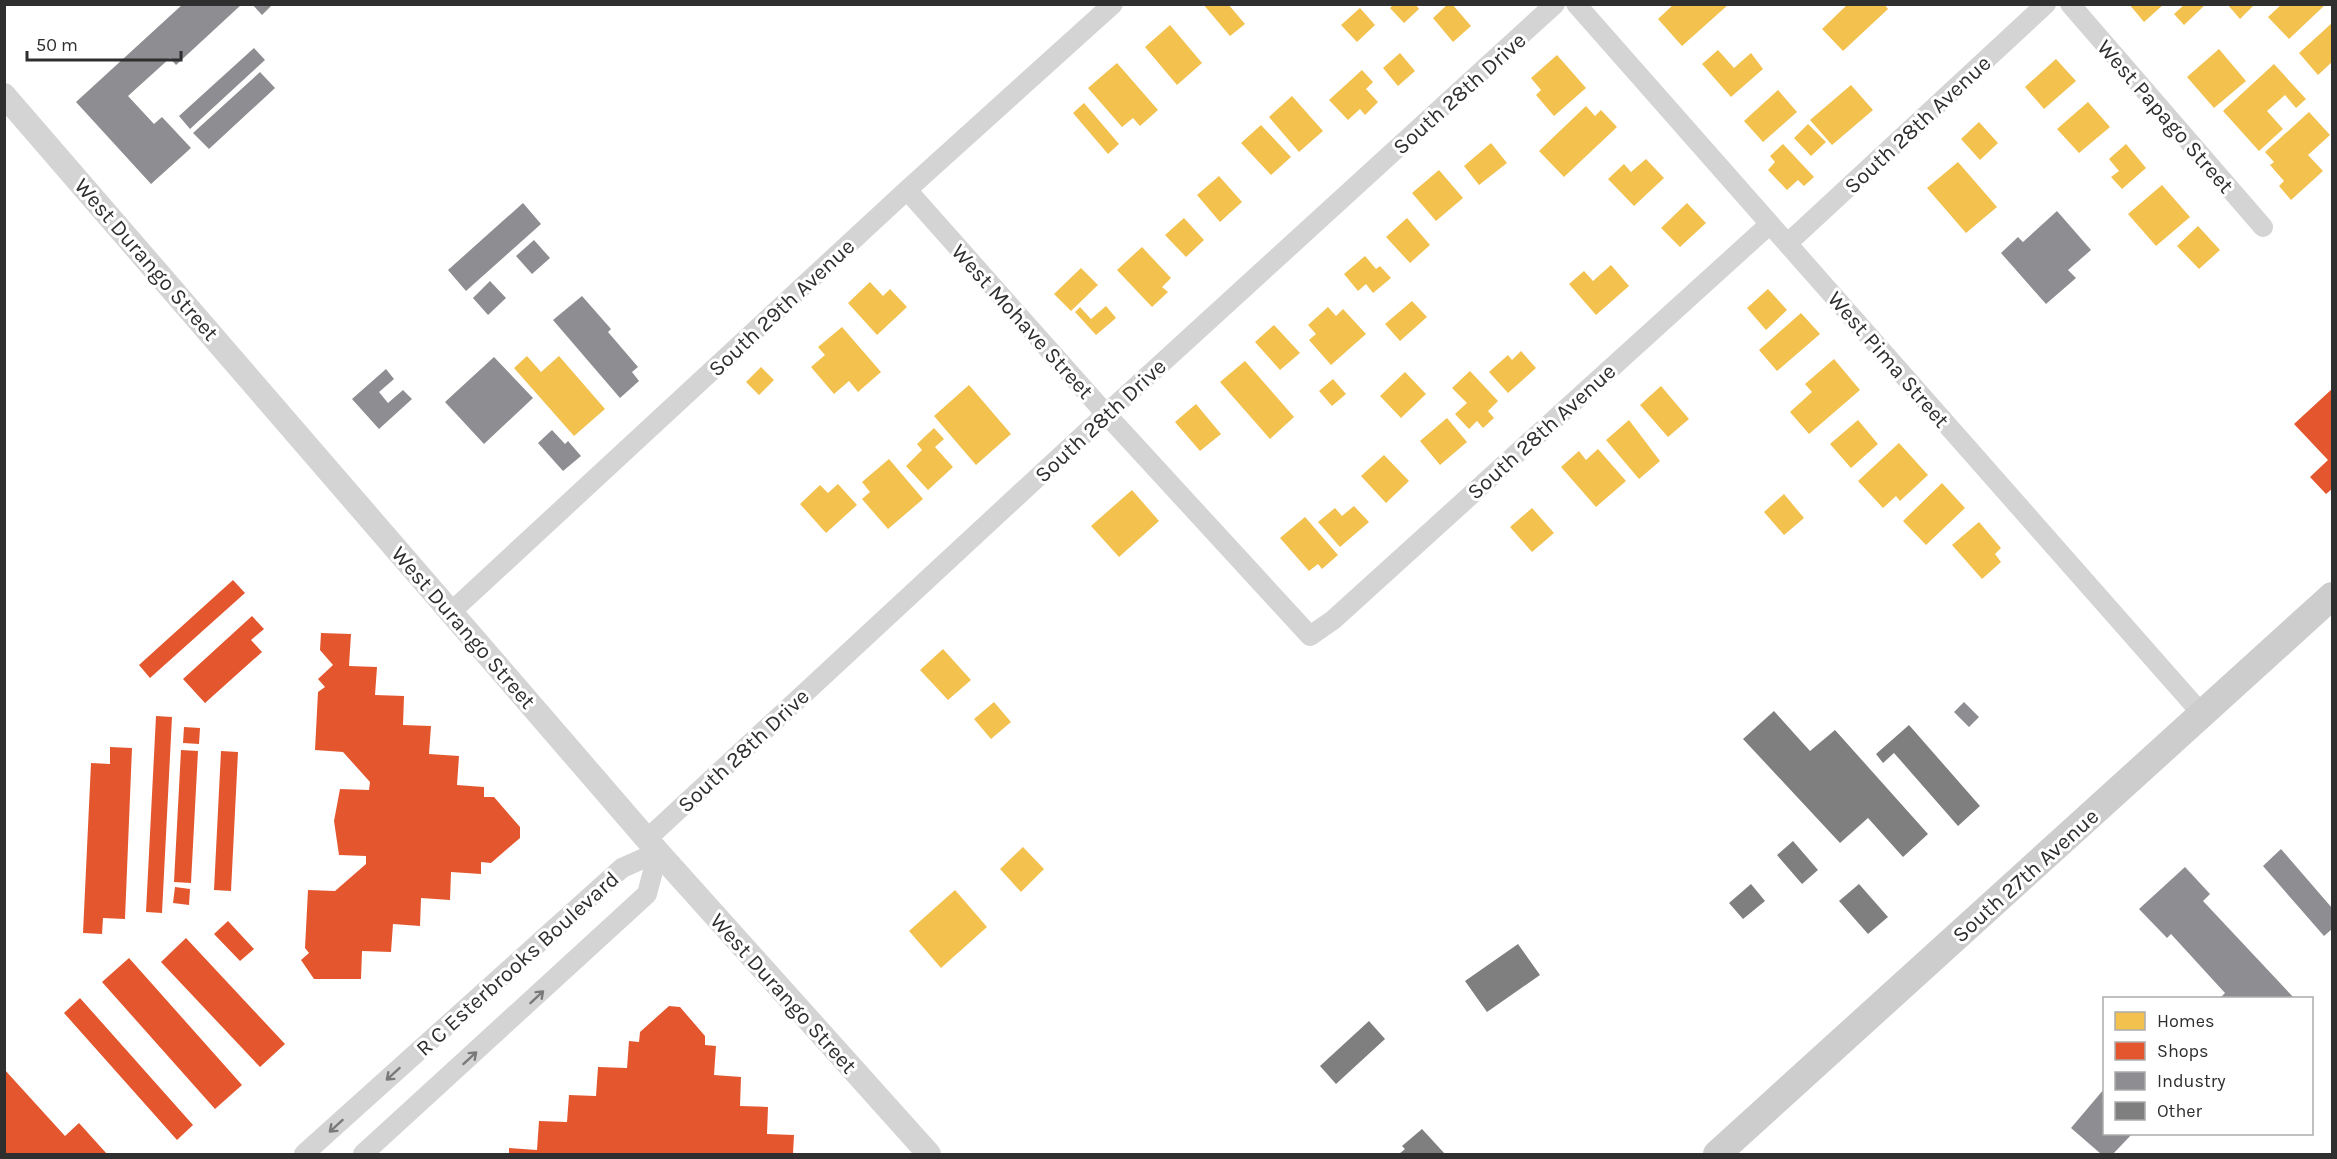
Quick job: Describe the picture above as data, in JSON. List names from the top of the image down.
{
  "streets": {
    "main road": ["South 27th Avenue"],
    "street": [
      "South 28th Drive",
      "West Papago Street",
      "South 28th Avenue",
      "West Durango Street",
      "South 29th Avenue",
      "West Mohave Street",
      "West Pima Street",
      "R C Esterbrooks Boulevard"
    ]
  },
  "crossings": [
    ["South 28th Drive", "West Durango Street"],
    ["South 28th Drive", "West Mohave Street"],
    ["South 28th Drive", "R C Esterbrooks Boulevard"],
    ["South 28th Avenue", "West Mohave Street"],
    ["South 28th Avenue", "West Pima Street"],
    ["West Durango Street", "South 29th Avenue"],
    ["West Durango Street", "R C Esterbrooks Boulevard"],
    ["South 29th Avenue", "West Mohave Street"],
    ["West Pima Street", "South 27th Avenue"]
  ],
  "legend": [
    "Homes",
    "Shops",
    "Industry",
    "Other"
  ],
  "scale_bar": "50 m"
}
